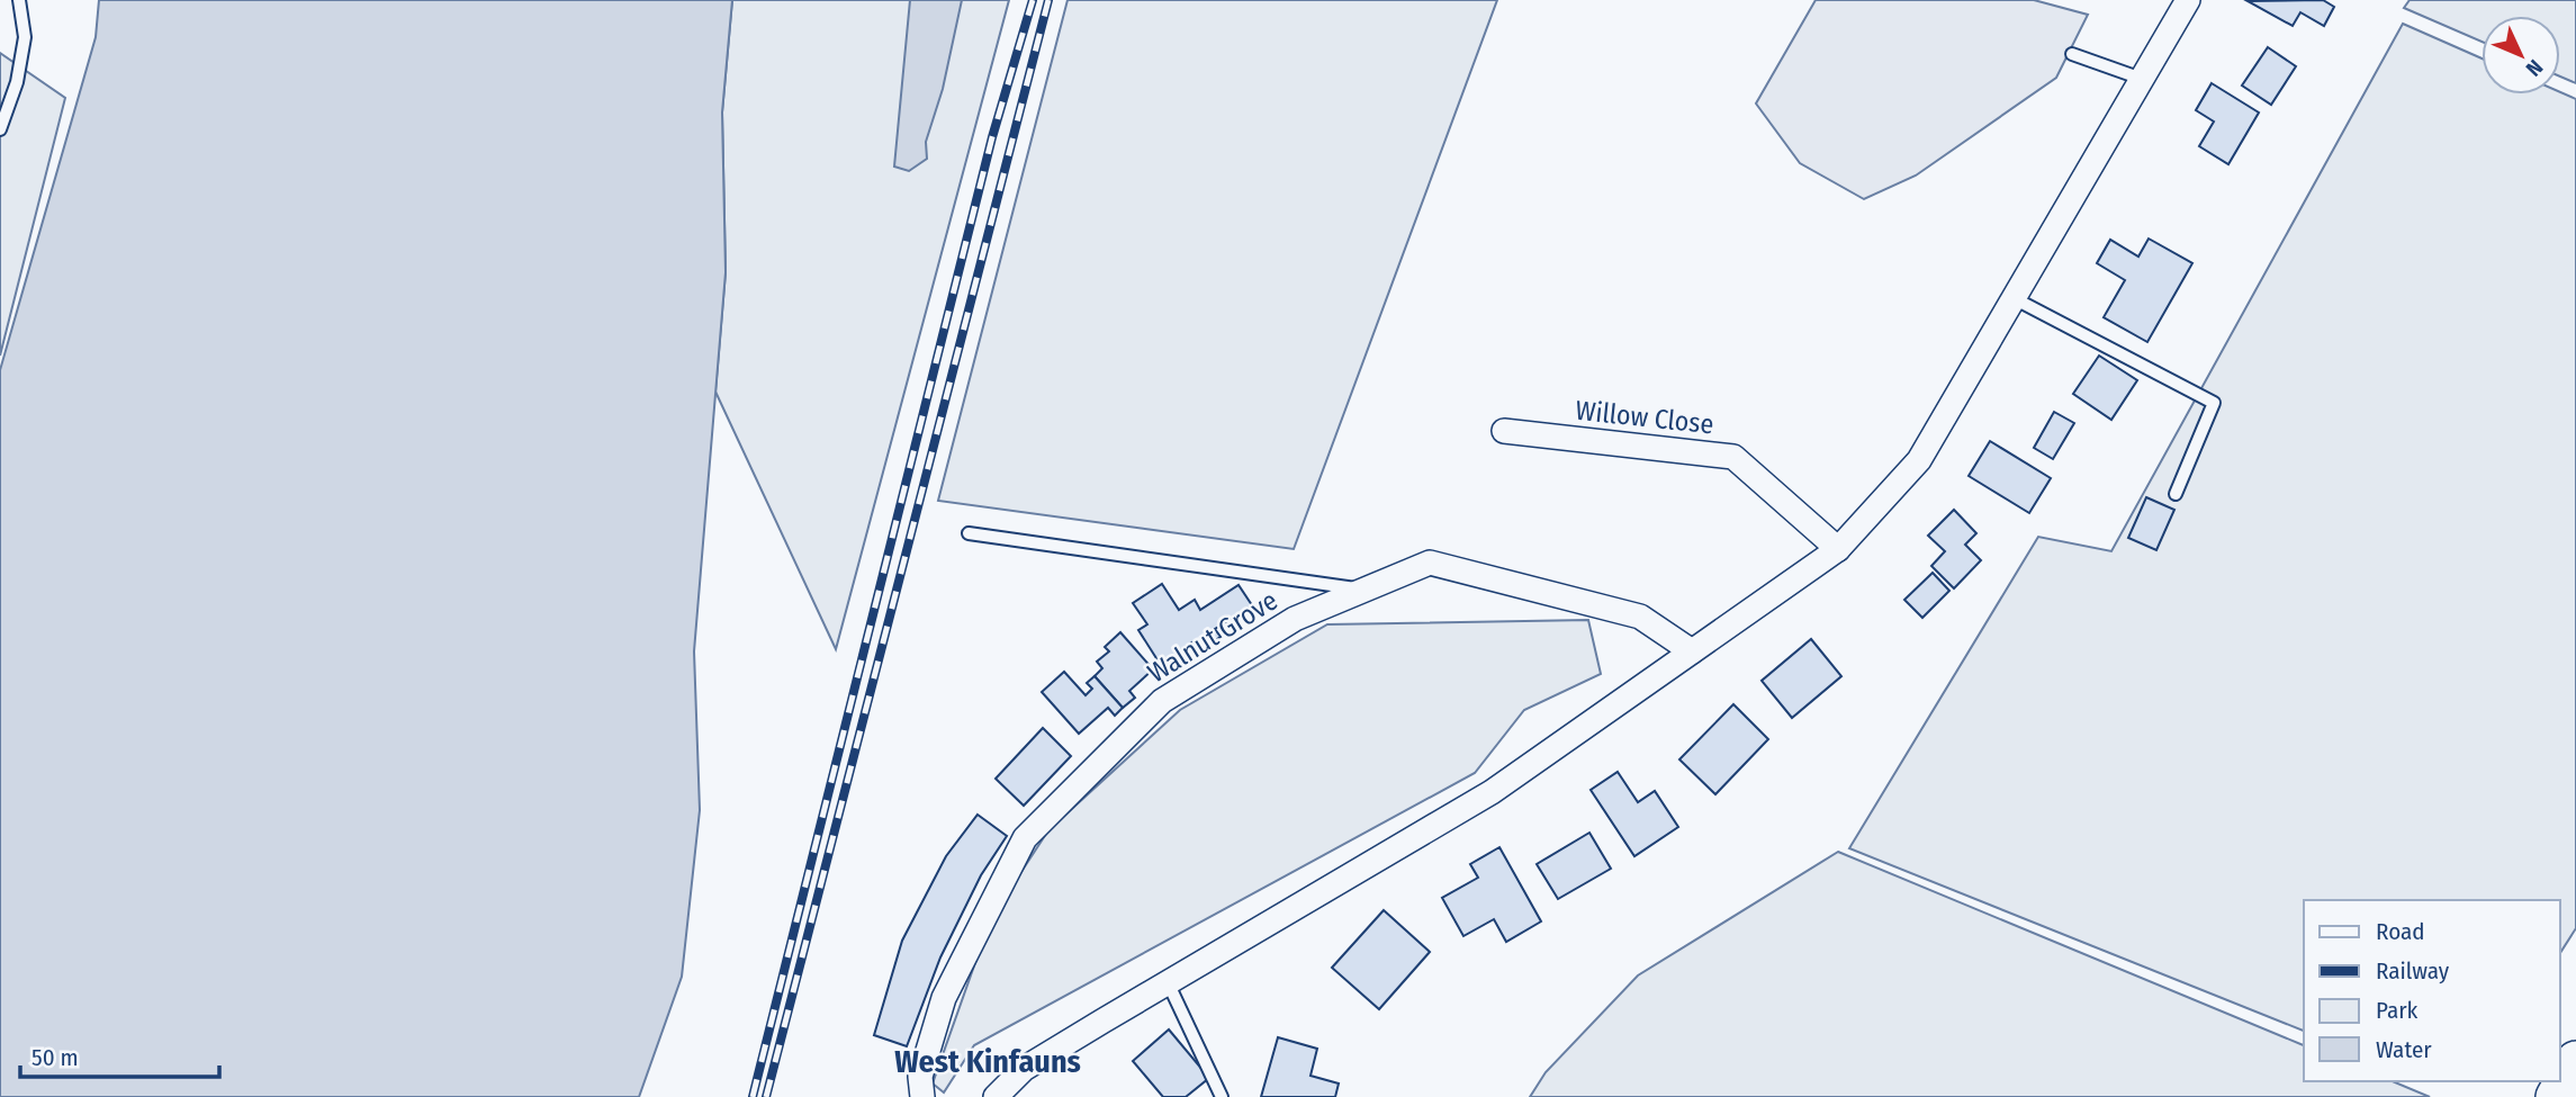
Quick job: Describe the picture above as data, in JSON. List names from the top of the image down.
{
  "streets": {
    "street": ["Willow Close", "Walnut Grove"]
  },
  "districts": ["West Kinfauns"],
  "legend": [
    "Road",
    "Railway",
    "Park",
    "Water"
  ],
  "scale_bar": "50 m",
  "north": "bottom right"
}
